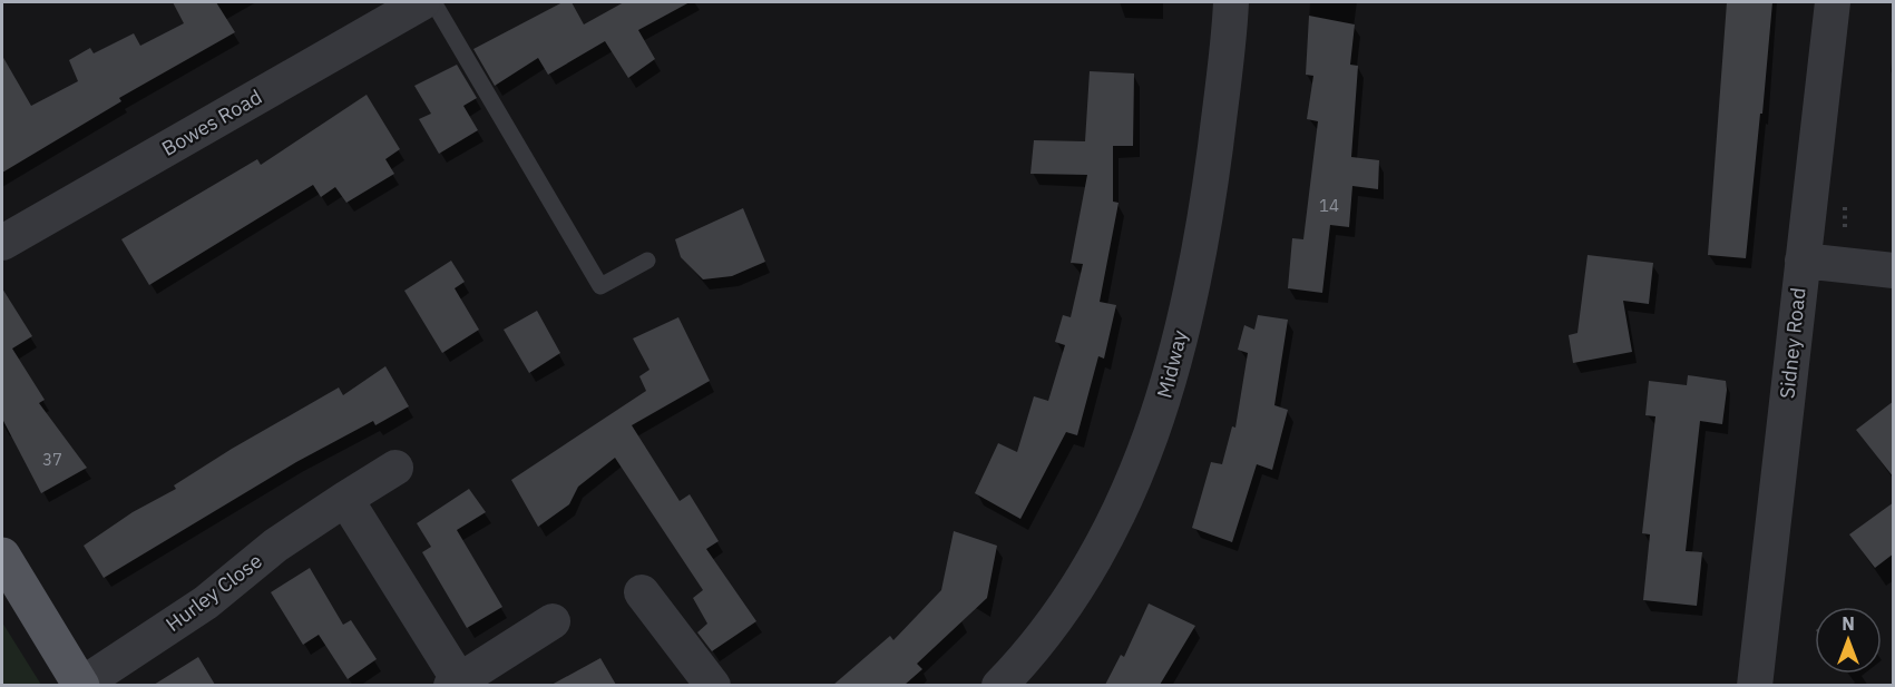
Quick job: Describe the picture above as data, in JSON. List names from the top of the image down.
{
  "streets": {
    "street": [
      "Bowes Road",
      "Sidney Road",
      "Midway",
      "Hurley Close"
    ]
  },
  "house_numbers": ["14", "37"],
  "north": "top"
}
